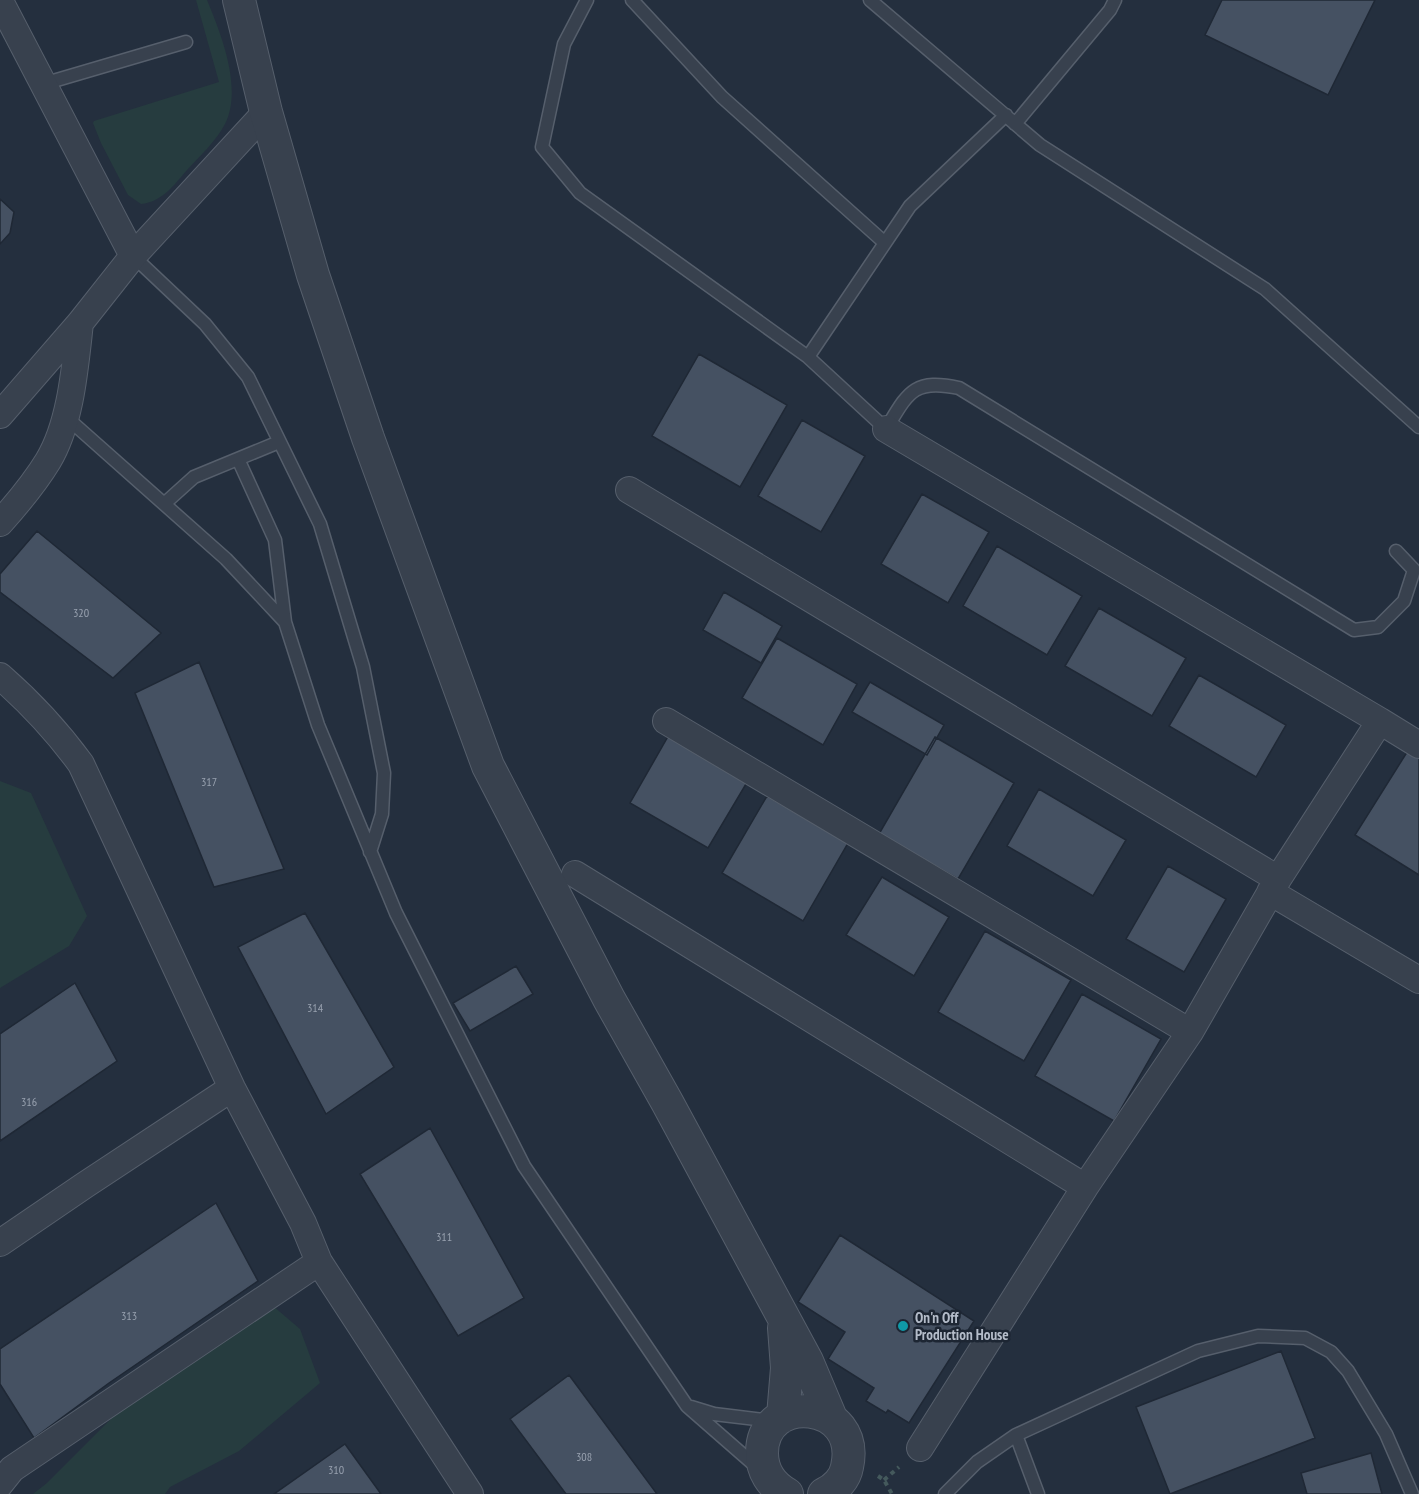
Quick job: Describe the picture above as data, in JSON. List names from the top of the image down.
{
  "places": ["On'n Off Production House"],
  "house_numbers": [
    "320",
    "317",
    "314",
    "316",
    "311",
    "313",
    "308",
    "310"
  ]
}
